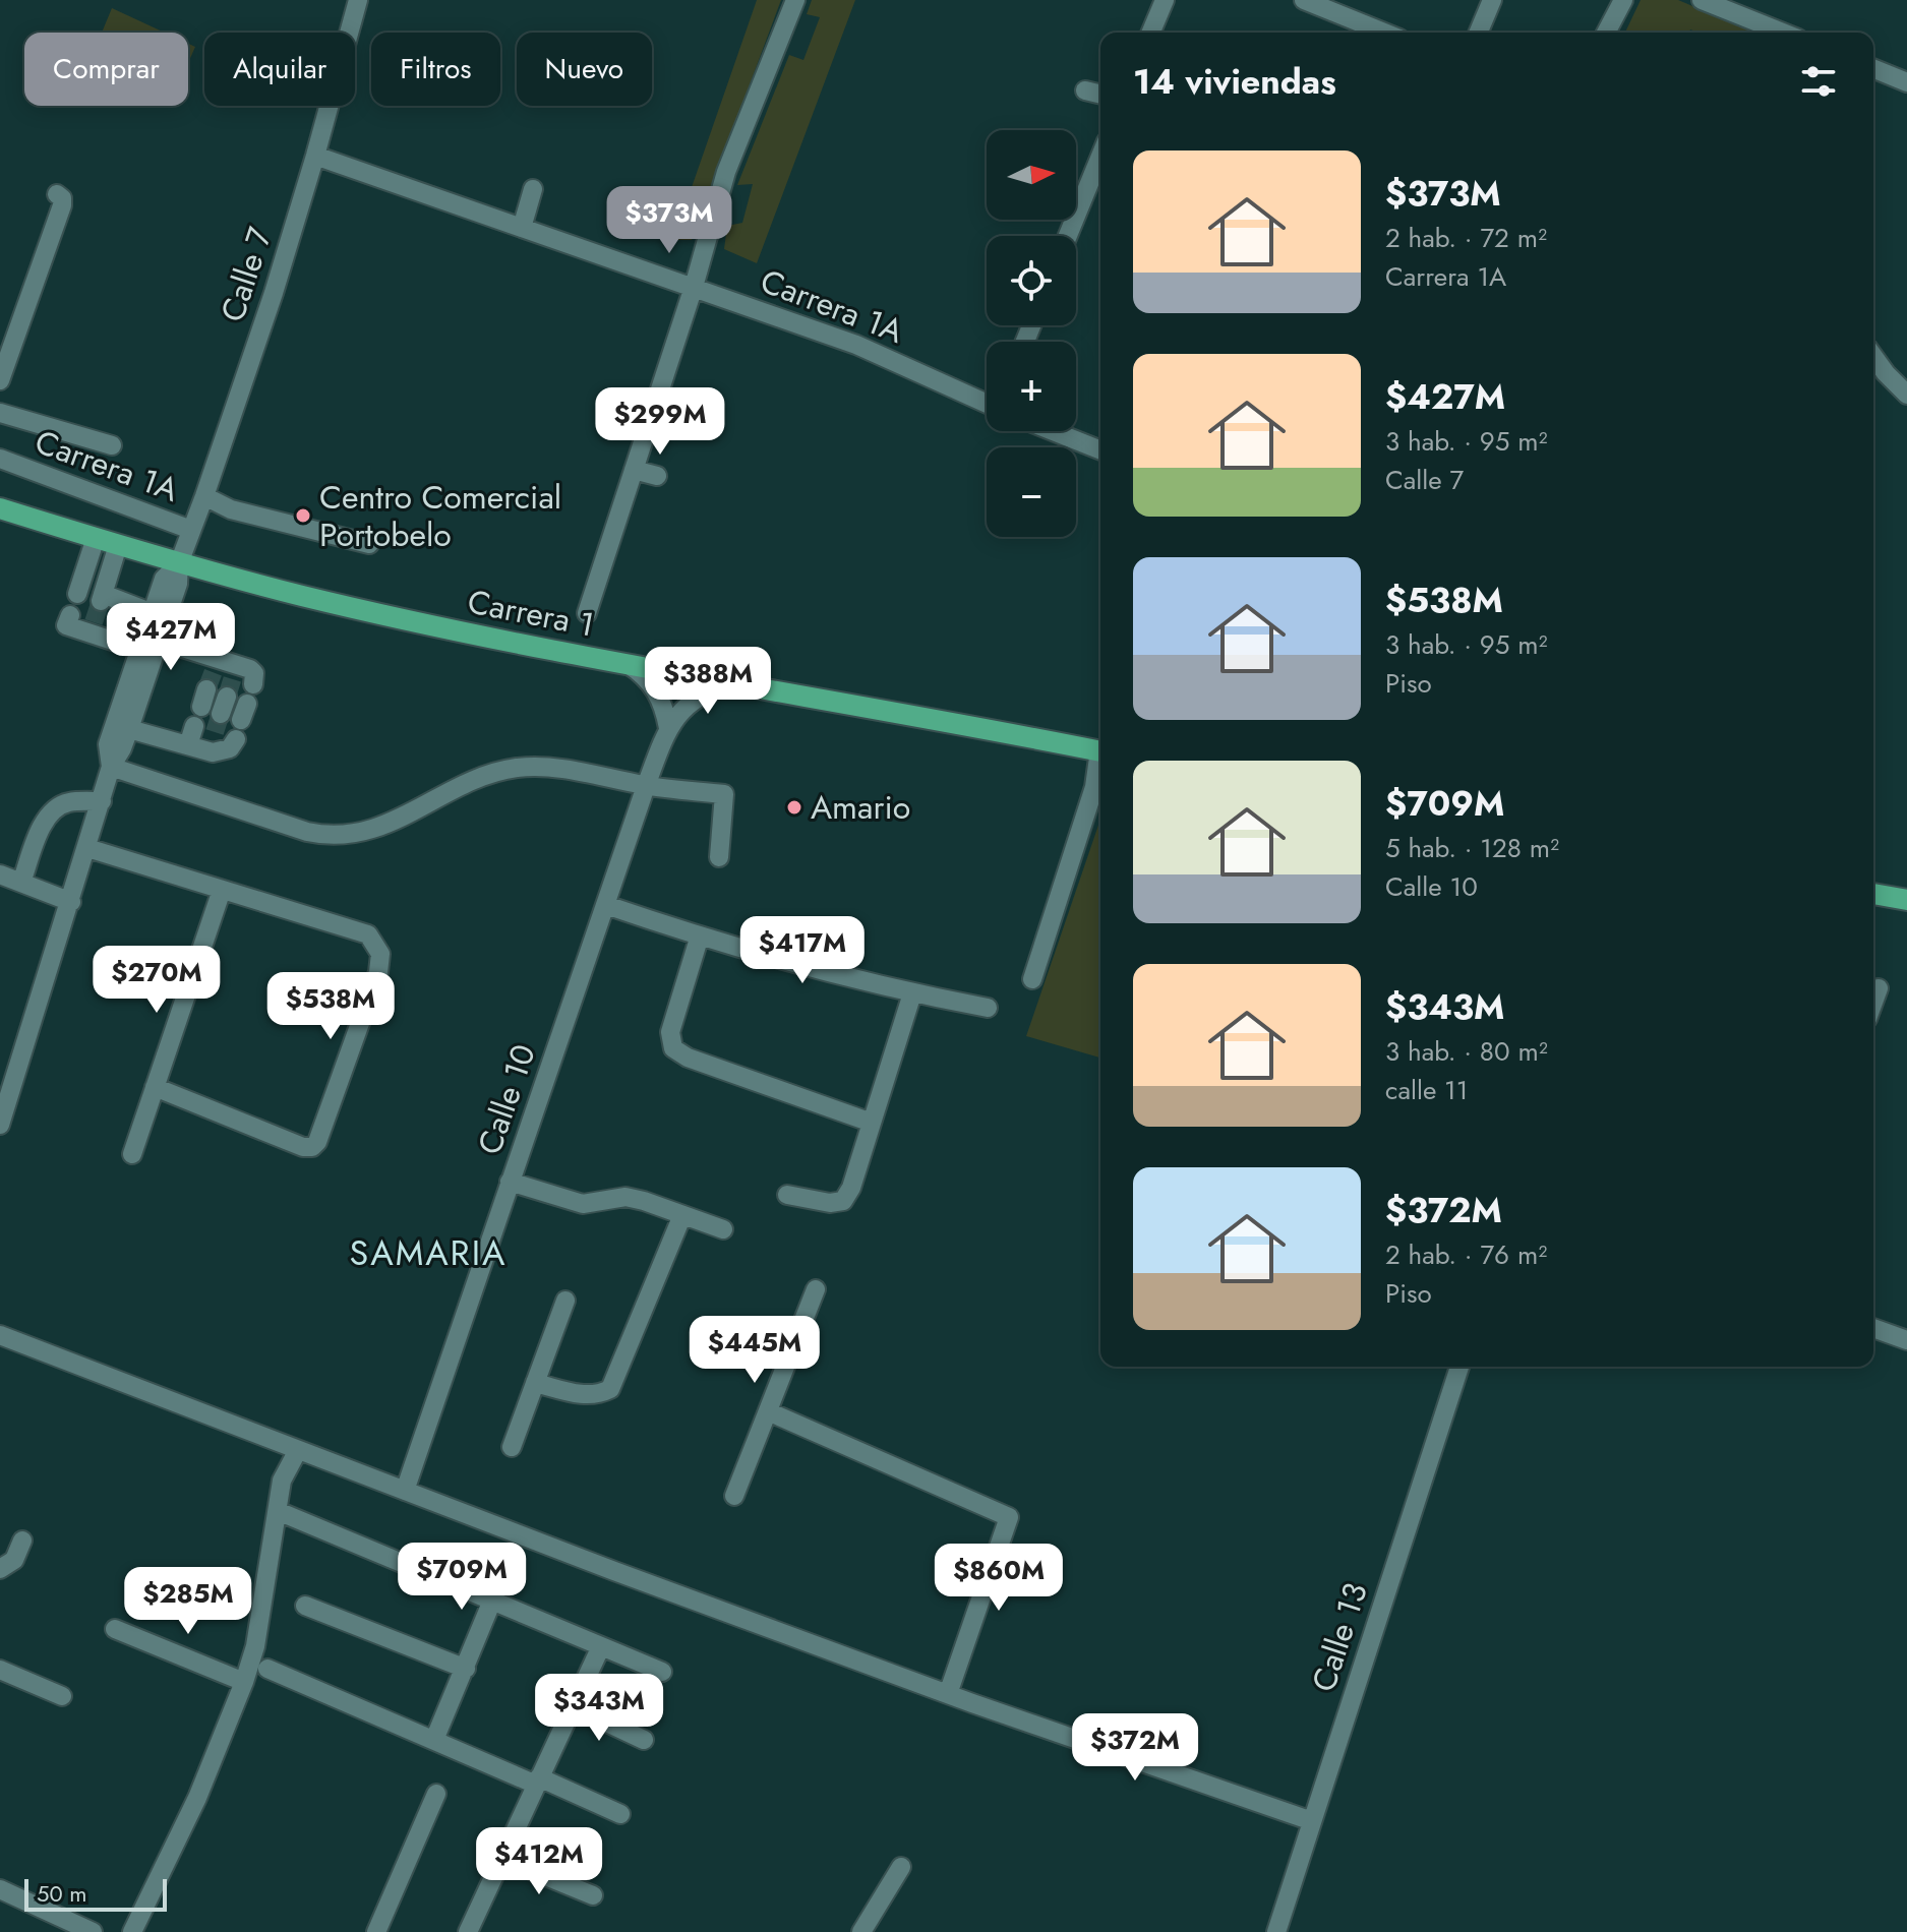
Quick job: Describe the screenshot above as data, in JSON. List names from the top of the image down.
{
  "streets": {
    "main road": ["Carrera 1"],
    "street": [
      "Calle 7",
      "Carrera 1A",
      "Calle 10",
      "Calle 13"
    ]
  },
  "crossings": [
    ["Calle 7", "Carrera 1A"],
    ["Calle 7", "Carrera 1"]
  ],
  "districts": ["SAMARIA"],
  "places": ["Centro Comercial Portobelo", "Amario"],
  "scale_bar": "50 m",
  "north": "right",
  "page": {
    "chip": [
      "Comprar",
      "Alquilar",
      "Filtros",
      "Nuevo"
    ],
    "heading": "14 viviendas",
    "map_buttons": ["+", "−"],
    "list": [
      {
        "name": "$373M",
        "note": "2 hab. · 72 m² · Carrera 1A"
      },
      {
        "name": "$427M",
        "note": "3 hab. · 95 m² · Calle 7"
      },
      {
        "name": "$538M",
        "note": "3 hab. · 95 m² · Piso"
      },
      {
        "name": "$709M",
        "note": "5 hab. · 128 m² · Calle 10"
      },
      {
        "name": "$343M",
        "note": "3 hab. · 80 m² · calle 11"
      },
      {
        "name": "$372M",
        "note": "2 hab. · 76 m² · Piso"
      }
    ],
    "price": [
      "$373M",
      "$299M",
      "$427M",
      "$388M",
      "$417M",
      "$270M",
      "$538M",
      "$445M",
      "$709M",
      "$860M",
      "$285M",
      "$343M",
      "$372M",
      "$412M"
    ],
    "scale": "50 m"
  }
}
